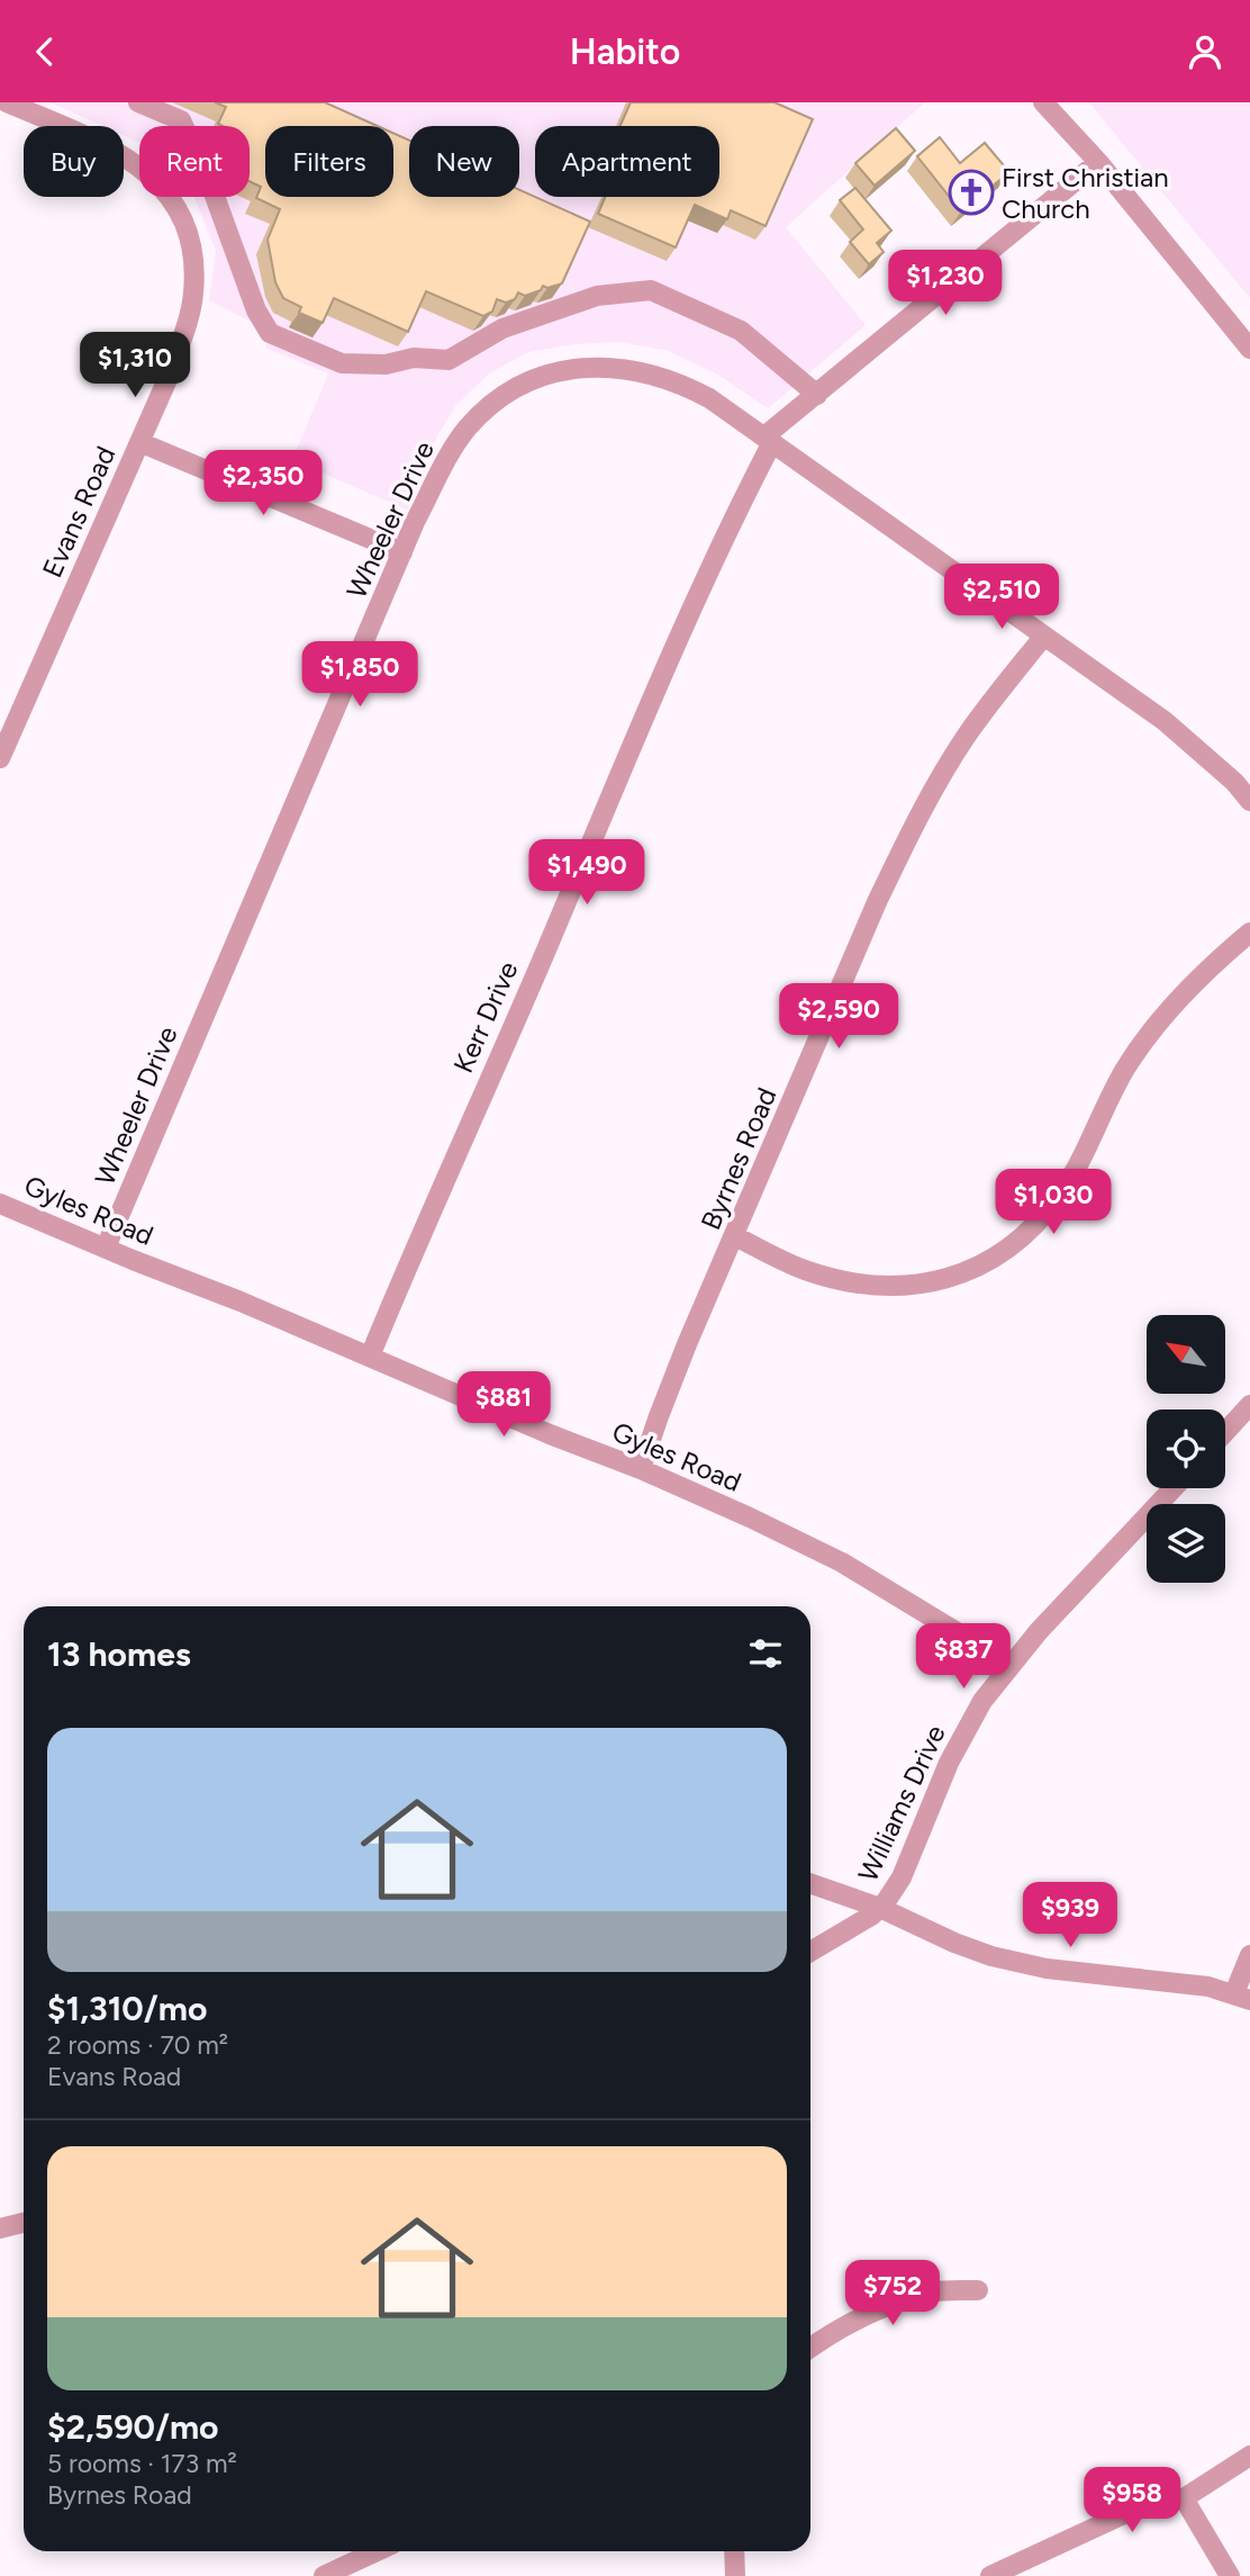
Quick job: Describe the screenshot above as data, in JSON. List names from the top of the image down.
{
  "streets": {
    "street": [
      "Evans Road",
      "Wheeler Drive",
      "Kerr Drive",
      "Byrnes Road",
      "Gyles Road",
      "Williams Drive"
    ]
  },
  "crossings": [
    ["Wheeler Drive", "Kerr Drive"],
    ["Wheeler Drive", "Byrnes Road"],
    ["Wheeler Drive", "Gyles Road"],
    ["Kerr Drive", "Gyles Road"],
    ["Byrnes Road", "Gyles Road"],
    ["Gyles Road", "Williams Drive"]
  ],
  "places": {
    "church": ["First Christian Church"]
  },
  "north": "top left",
  "page": {
    "header": "Habito",
    "chip": [
      "Buy",
      "Rent",
      "Filters",
      "New",
      "Apartment"
    ],
    "price": [
      "$1,230",
      "$1,310",
      "$2,350",
      "$2,510",
      "$1,850",
      "$1,490",
      "$2,590",
      "$1,030",
      "$881",
      "$837",
      "$939",
      "$752",
      "$958"
    ],
    "heading": "13 homes",
    "list": [
      {
        "name": "$1,310/mo",
        "note": "2 rooms · 70 m² · Evans Road"
      },
      {
        "name": "$2,590/mo",
        "note": "5 rooms · 173 m² · Byrnes Road"
      }
    ]
  }
}
